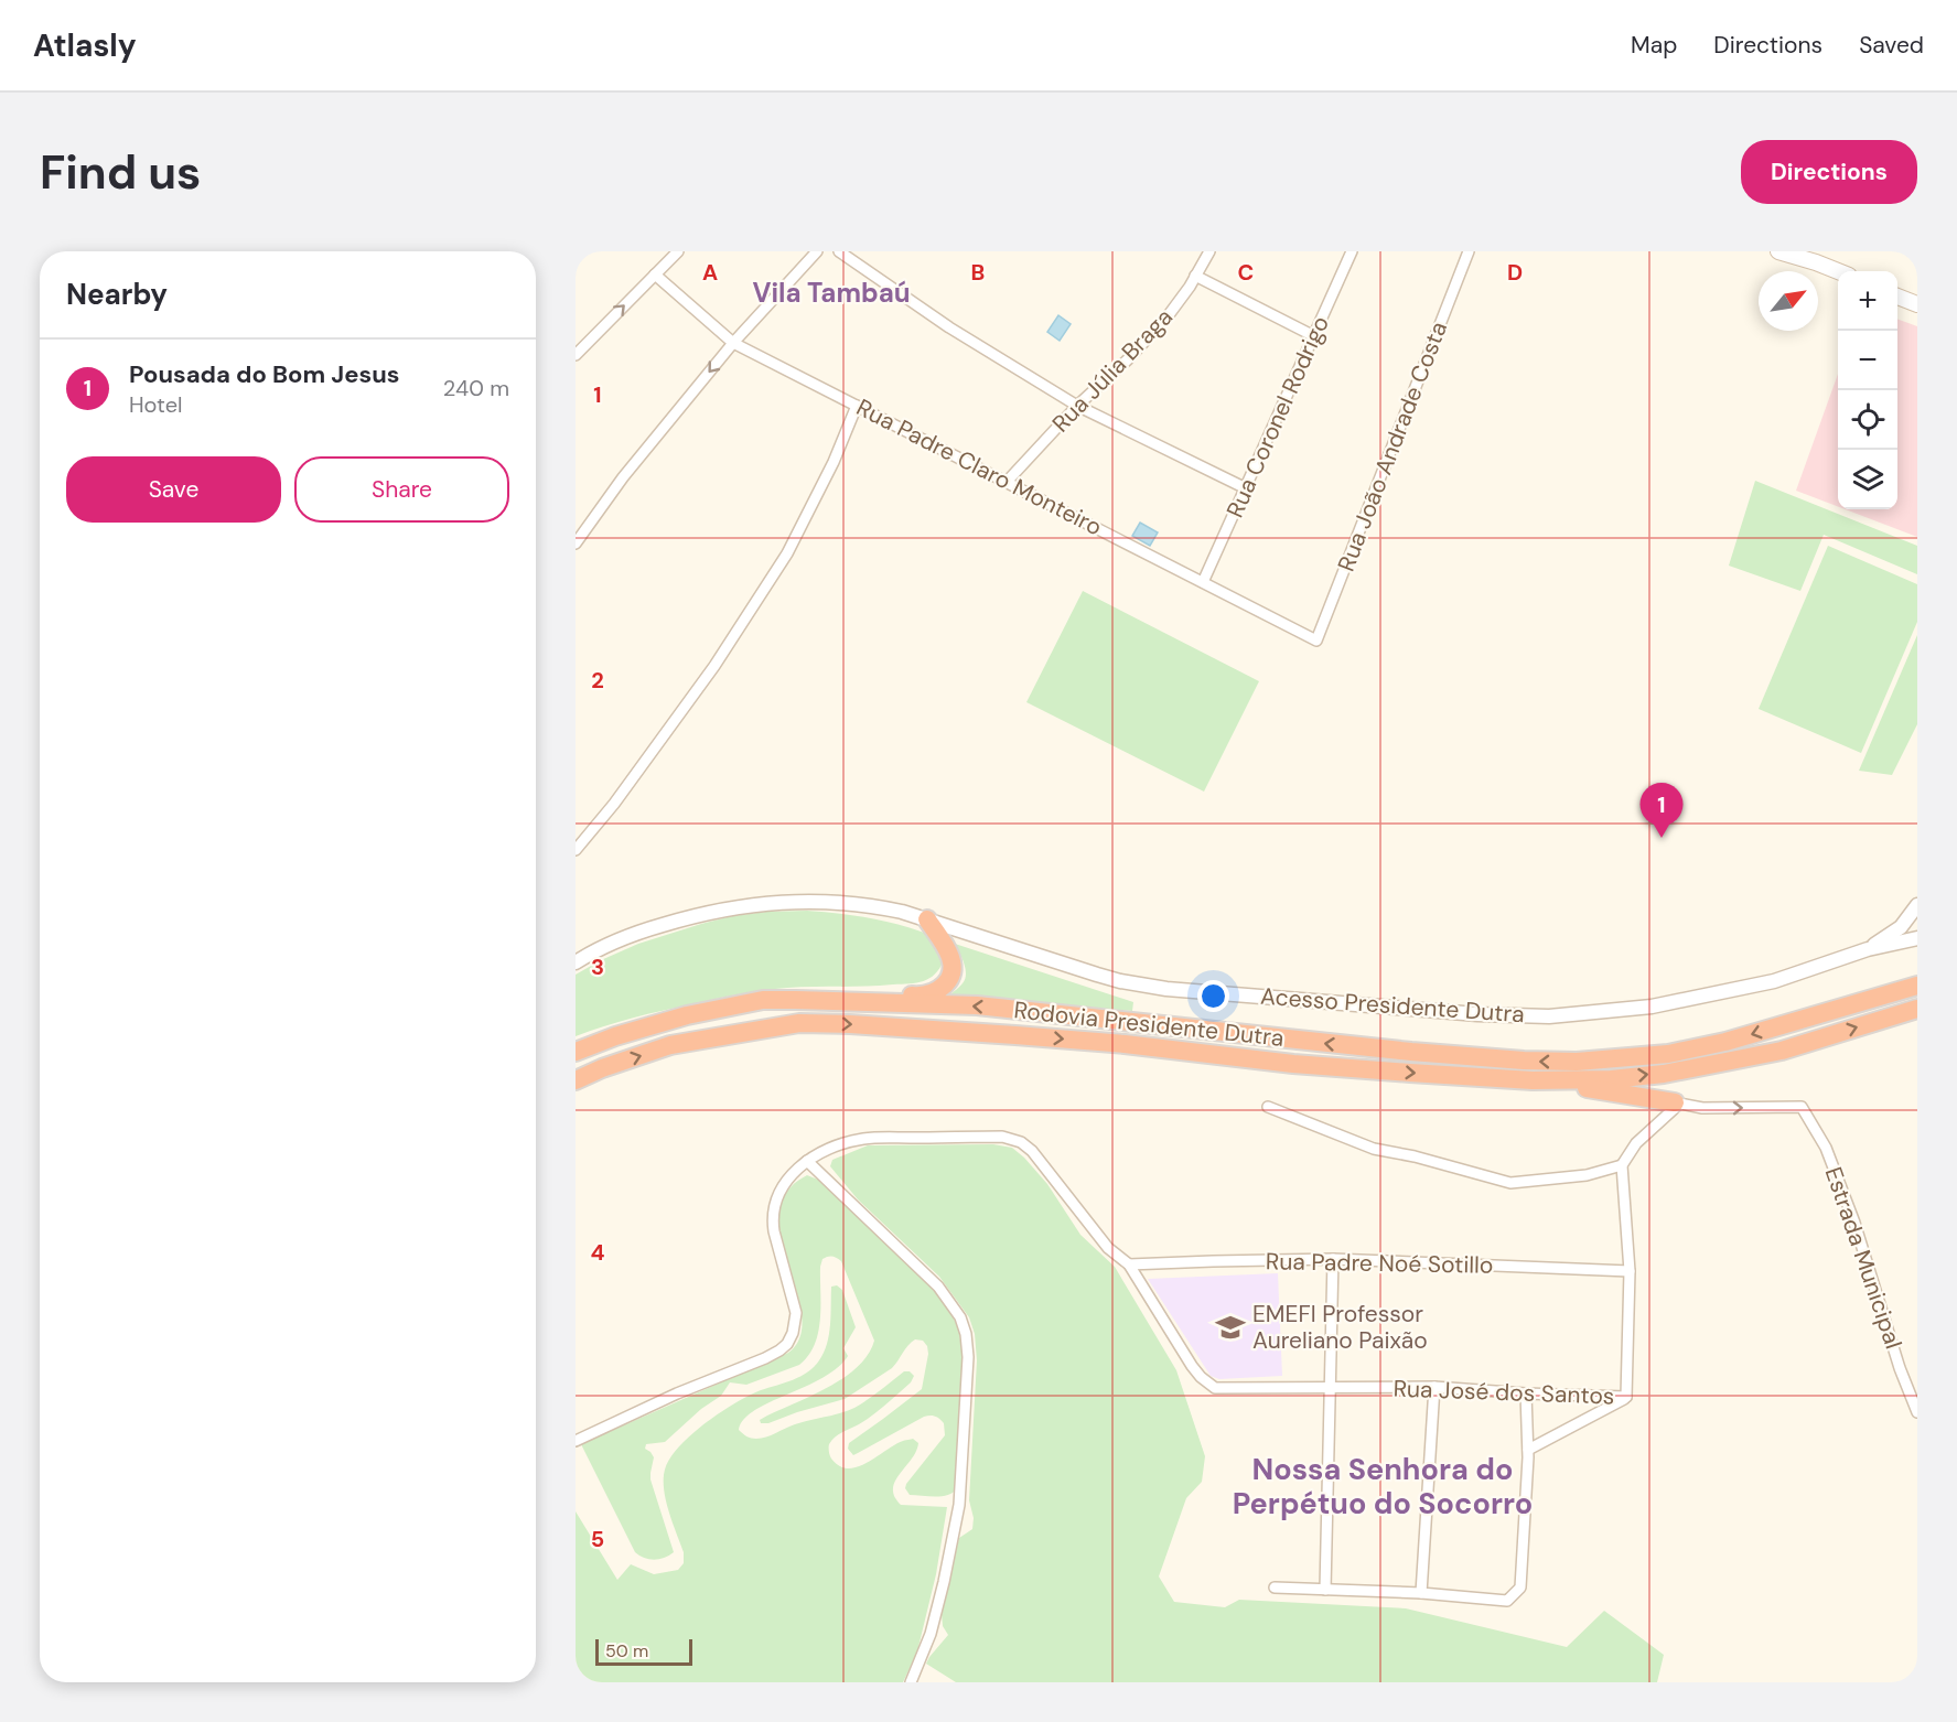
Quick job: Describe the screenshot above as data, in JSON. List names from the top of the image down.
{
  "streets": {
    "highway": ["Rodovia Presidente Dutra"],
    "street": [
      "Rua Júlia Braga",
      "Rua Coronel Rodrigo",
      "Rua João Andrade Costa",
      "Rua Padre Claro Monteiro",
      "Acesso Presidente Dutra",
      "Estrada Municipal",
      "Rua Padre Noé Sotillo",
      "Rua José dos Santos"
    ]
  },
  "crossings": [
    ["Rua Júlia Braga", "Rua Padre Claro Monteiro"],
    ["Rua Coronel Rodrigo", "Rua Padre Claro Monteiro"],
    ["Rua João Andrade Costa", "Rua Padre Claro Monteiro"],
    ["Rua Padre Noé Sotillo", "Rua José dos Santos"]
  ],
  "one_way": ["Estrada Municipal"],
  "districts": ["Vila Tambaú", "Nossa Senhora do Perpétuo do Socorro"],
  "places": {
    "school or university": ["EMEFI Professor Aureliano Paixão"]
  },
  "scale_bar": "50 m",
  "north": "top right",
  "page": {
    "header": "Atlasly",
    "nav": ["Map", "Directions", "Saved"],
    "buttons": [
      "Directions",
      ["Save", "Share"]
    ],
    "title": "Find us",
    "heading": "Nearby",
    "map_buttons": ["+", "−"],
    "list": [
      {
        "mark": "1",
        "name": "Pousada do Bom Jesus",
        "note": "Hotel",
        "value": "240 m"
      }
    ],
    "pins": "1",
    "scale": "50 m"
  },
  "grid": {
    "columns": [
      "A",
      "B",
      "C",
      "D"
    ],
    "rows": [
      "1",
      "2",
      "3",
      "4",
      "5"
    ]
  }
}
